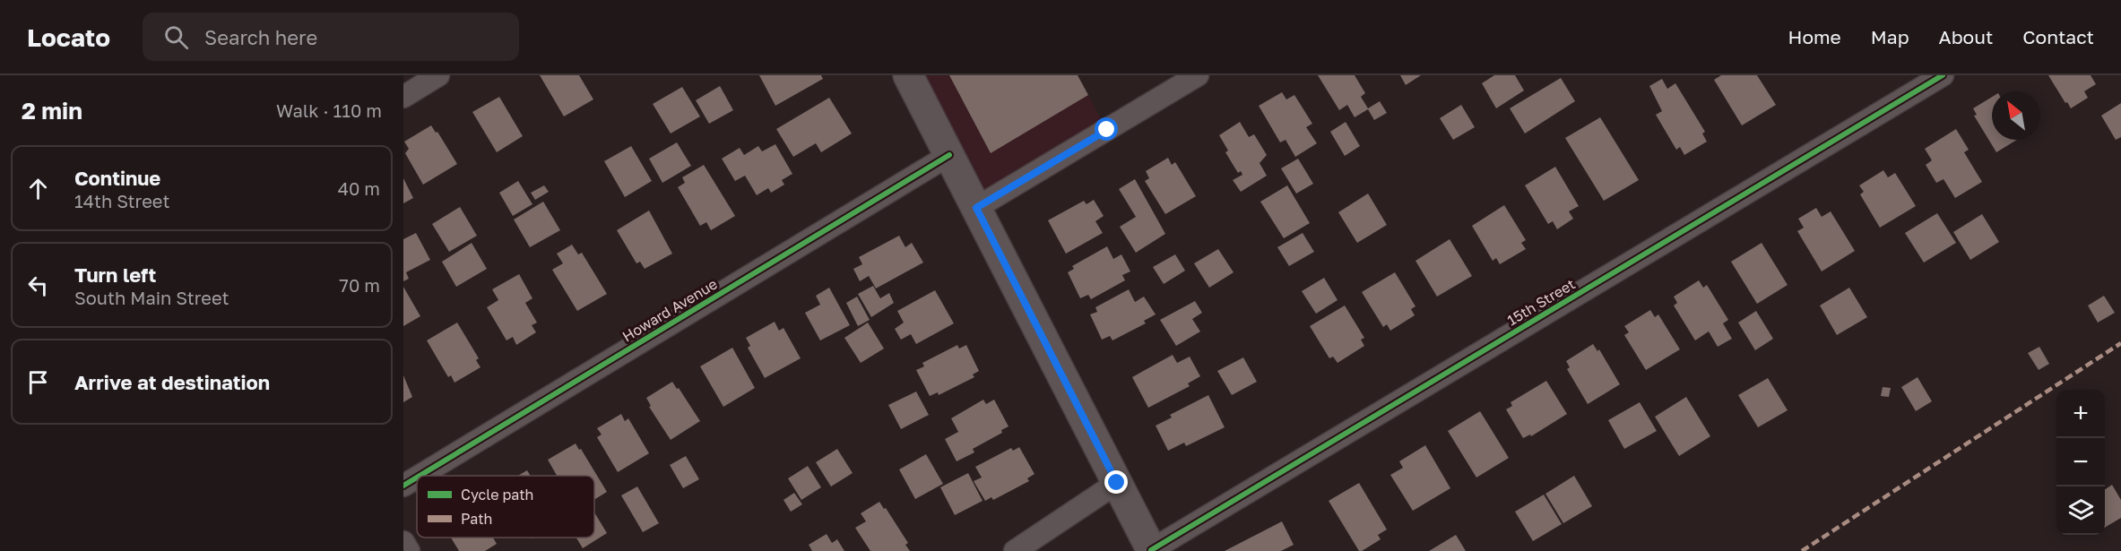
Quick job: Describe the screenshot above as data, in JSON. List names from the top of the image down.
{
  "streets": {
    "street": ["15th Street", "Howard Avenue"]
  },
  "legend": ["Cycle path", "Path"],
  "north": "top left",
  "page": {
    "header": "Locato",
    "search": "Search here",
    "nav": [
      "Home",
      "Map",
      "About",
      "Contact"
    ],
    "heading": ["2 min", "Walk · 110 m"],
    "list": [
      ["Continue", "14th Street", "40 m"],
      ["Turn left", "South Main Street", "70 m"],
      "Arrive at destination"
    ],
    "map_buttons": ["+", "−"]
  }
}
